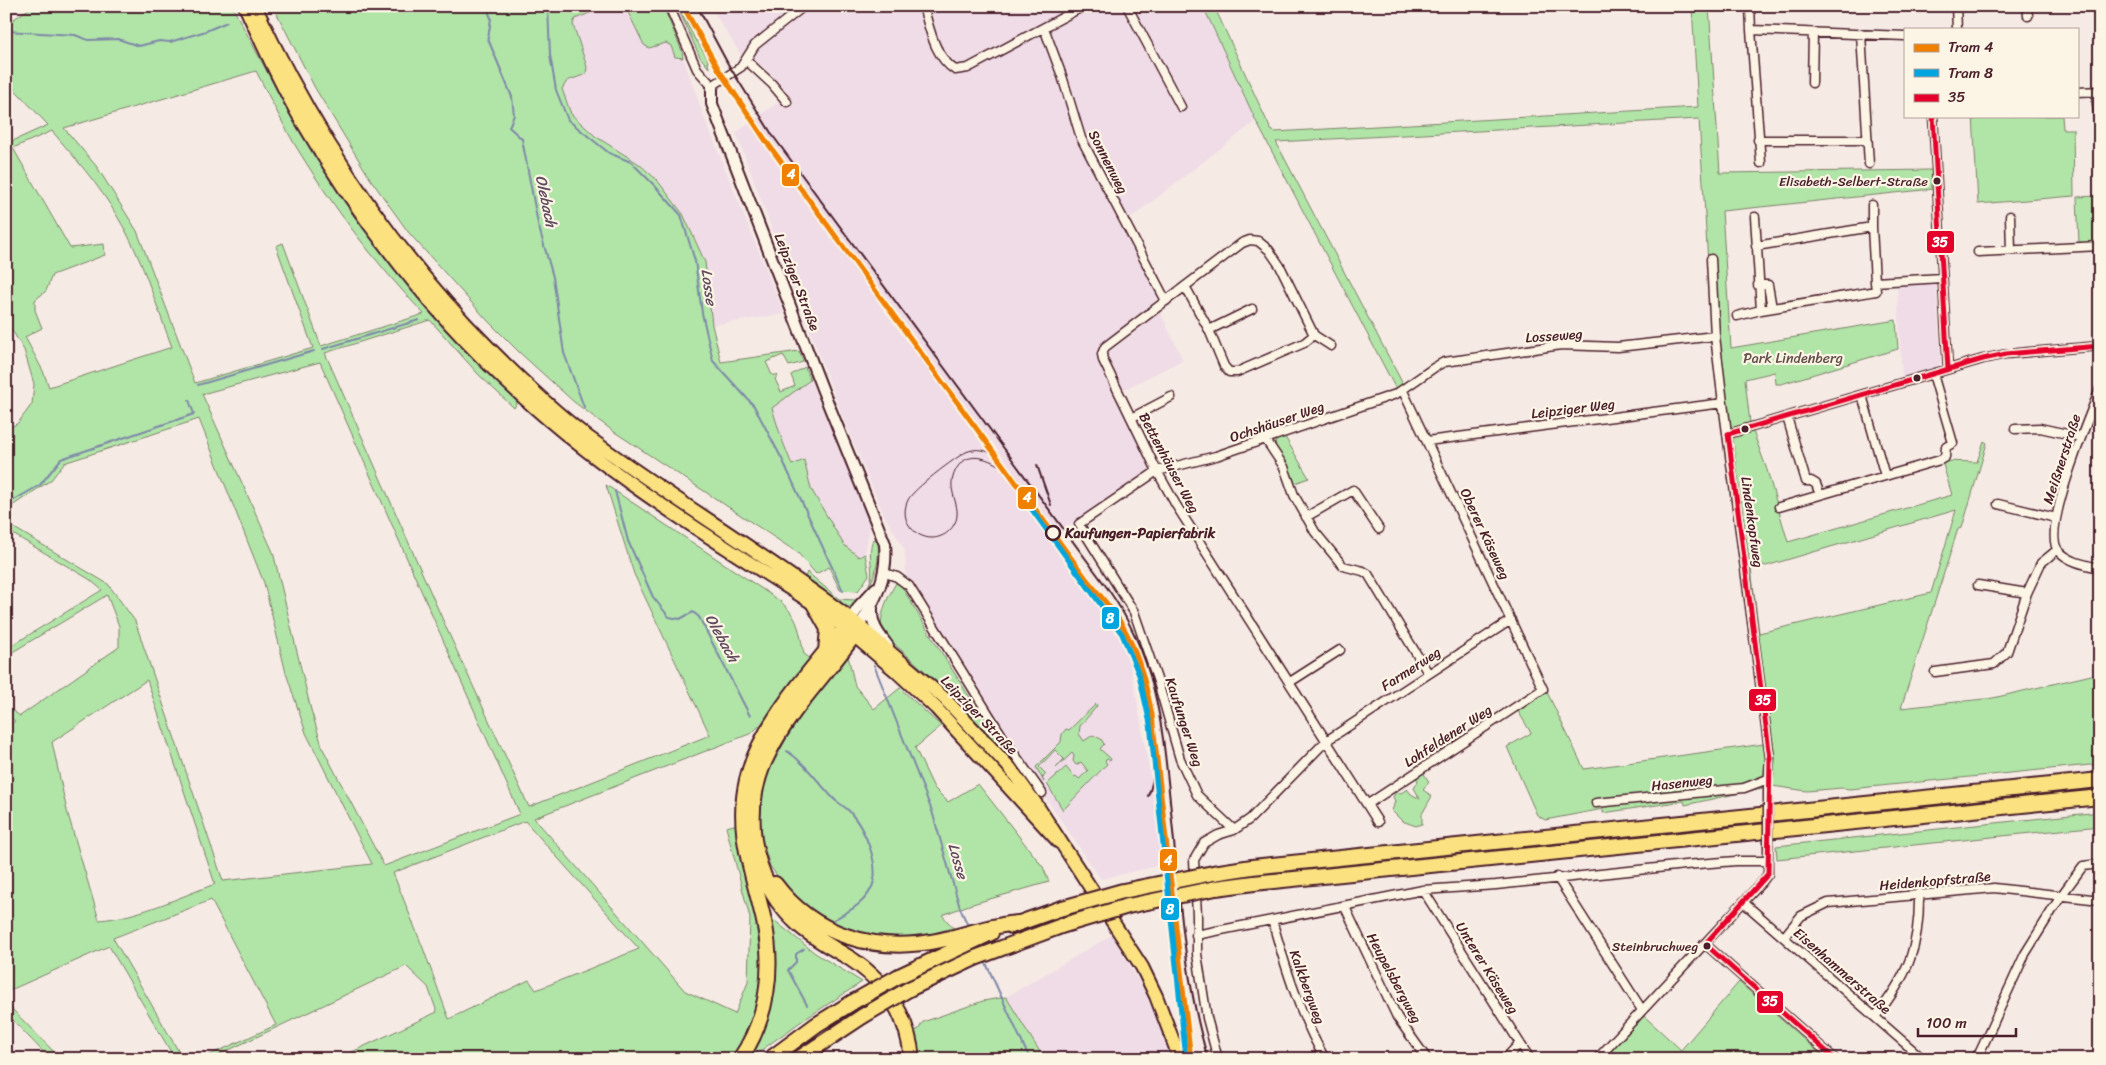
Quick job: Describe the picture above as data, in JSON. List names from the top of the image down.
{
  "streets": {
    "main road": ["Leipziger Straße"],
    "street": [
      "Sonnenweg",
      "Losseweg",
      "Leipziger Weg",
      "Ochshäuser Weg",
      "Meißnerstraße",
      "Bettenhäuser Weg",
      "Lindenkopfweg",
      "Oberer Käseweg",
      "Farmerweg",
      "Kaufunger Weg",
      "Lohfeldener Weg",
      "Hasenweg",
      "Heidenkopfstraße",
      "Unterer Käseweg",
      "Eisenhammerstraße",
      "Heupelsbergweg",
      "Kalkbergweg"
    ]
  },
  "crossings": [
    ["Sonnenweg", "Bettenhäuser Weg"],
    ["Losseweg", "Ochshäuser Weg"],
    ["Losseweg", "Lindenkopfweg"],
    ["Losseweg", "Oberer Käseweg"],
    ["Leipziger Weg", "Lindenkopfweg"],
    ["Leipziger Weg", "Oberer Käseweg"],
    ["Ochshäuser Weg", "Bettenhäuser Weg"],
    ["Ochshäuser Weg", "Oberer Käseweg"],
    ["Ochshäuser Weg", "Kaufunger Weg"],
    ["Bettenhäuser Weg", "Farmerweg"],
    ["Bettenhäuser Weg", "Lohfeldener Weg"],
    ["Lindenkopfweg", "Hasenweg"],
    ["Oberer Käseweg", "Farmerweg"],
    ["Oberer Käseweg", "Lohfeldener Weg"],
    ["Heidenkopfstraße", "Eisenhammerstraße"]
  ],
  "water": ["Olebach", "Losse"],
  "parks": ["Park Lindenberg"],
  "places": ["Elisabeth-Selbert-Straße", "Kaufungen-Papierfabrik", "Steinbruchweg"],
  "lines": ["tram line 4", "transit line 35", "tram line 8"],
  "legend": ["Tram 4", "Tram 8", "35"],
  "scale_bar": "100 m"
}
